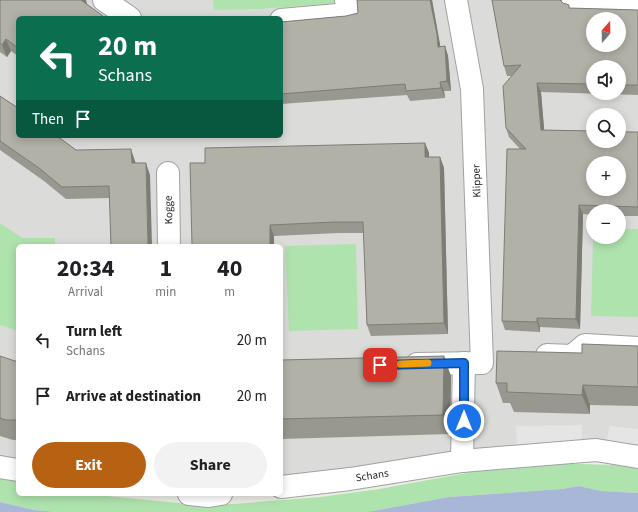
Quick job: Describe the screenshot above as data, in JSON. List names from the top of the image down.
{
  "streets": {
    "street": ["Klipper", "Kogge", "Schans"]
  },
  "north": "top",
  "page": {
    "map_buttons": ["+", "−"],
    "turn": ["20 m", "Schans"],
    "then": "Then",
    "eta": [
      "20:34",
      "Arrival",
      "1",
      "min",
      "40",
      "m"
    ],
    "list": [
      {
        "name": "Turn left",
        "note": "Schans",
        "value": "20 m"
      },
      {
        "name": "Arrive at destination",
        "value": "20 m"
      }
    ],
    "buttons": ["Exit", "Share"]
  }
}
